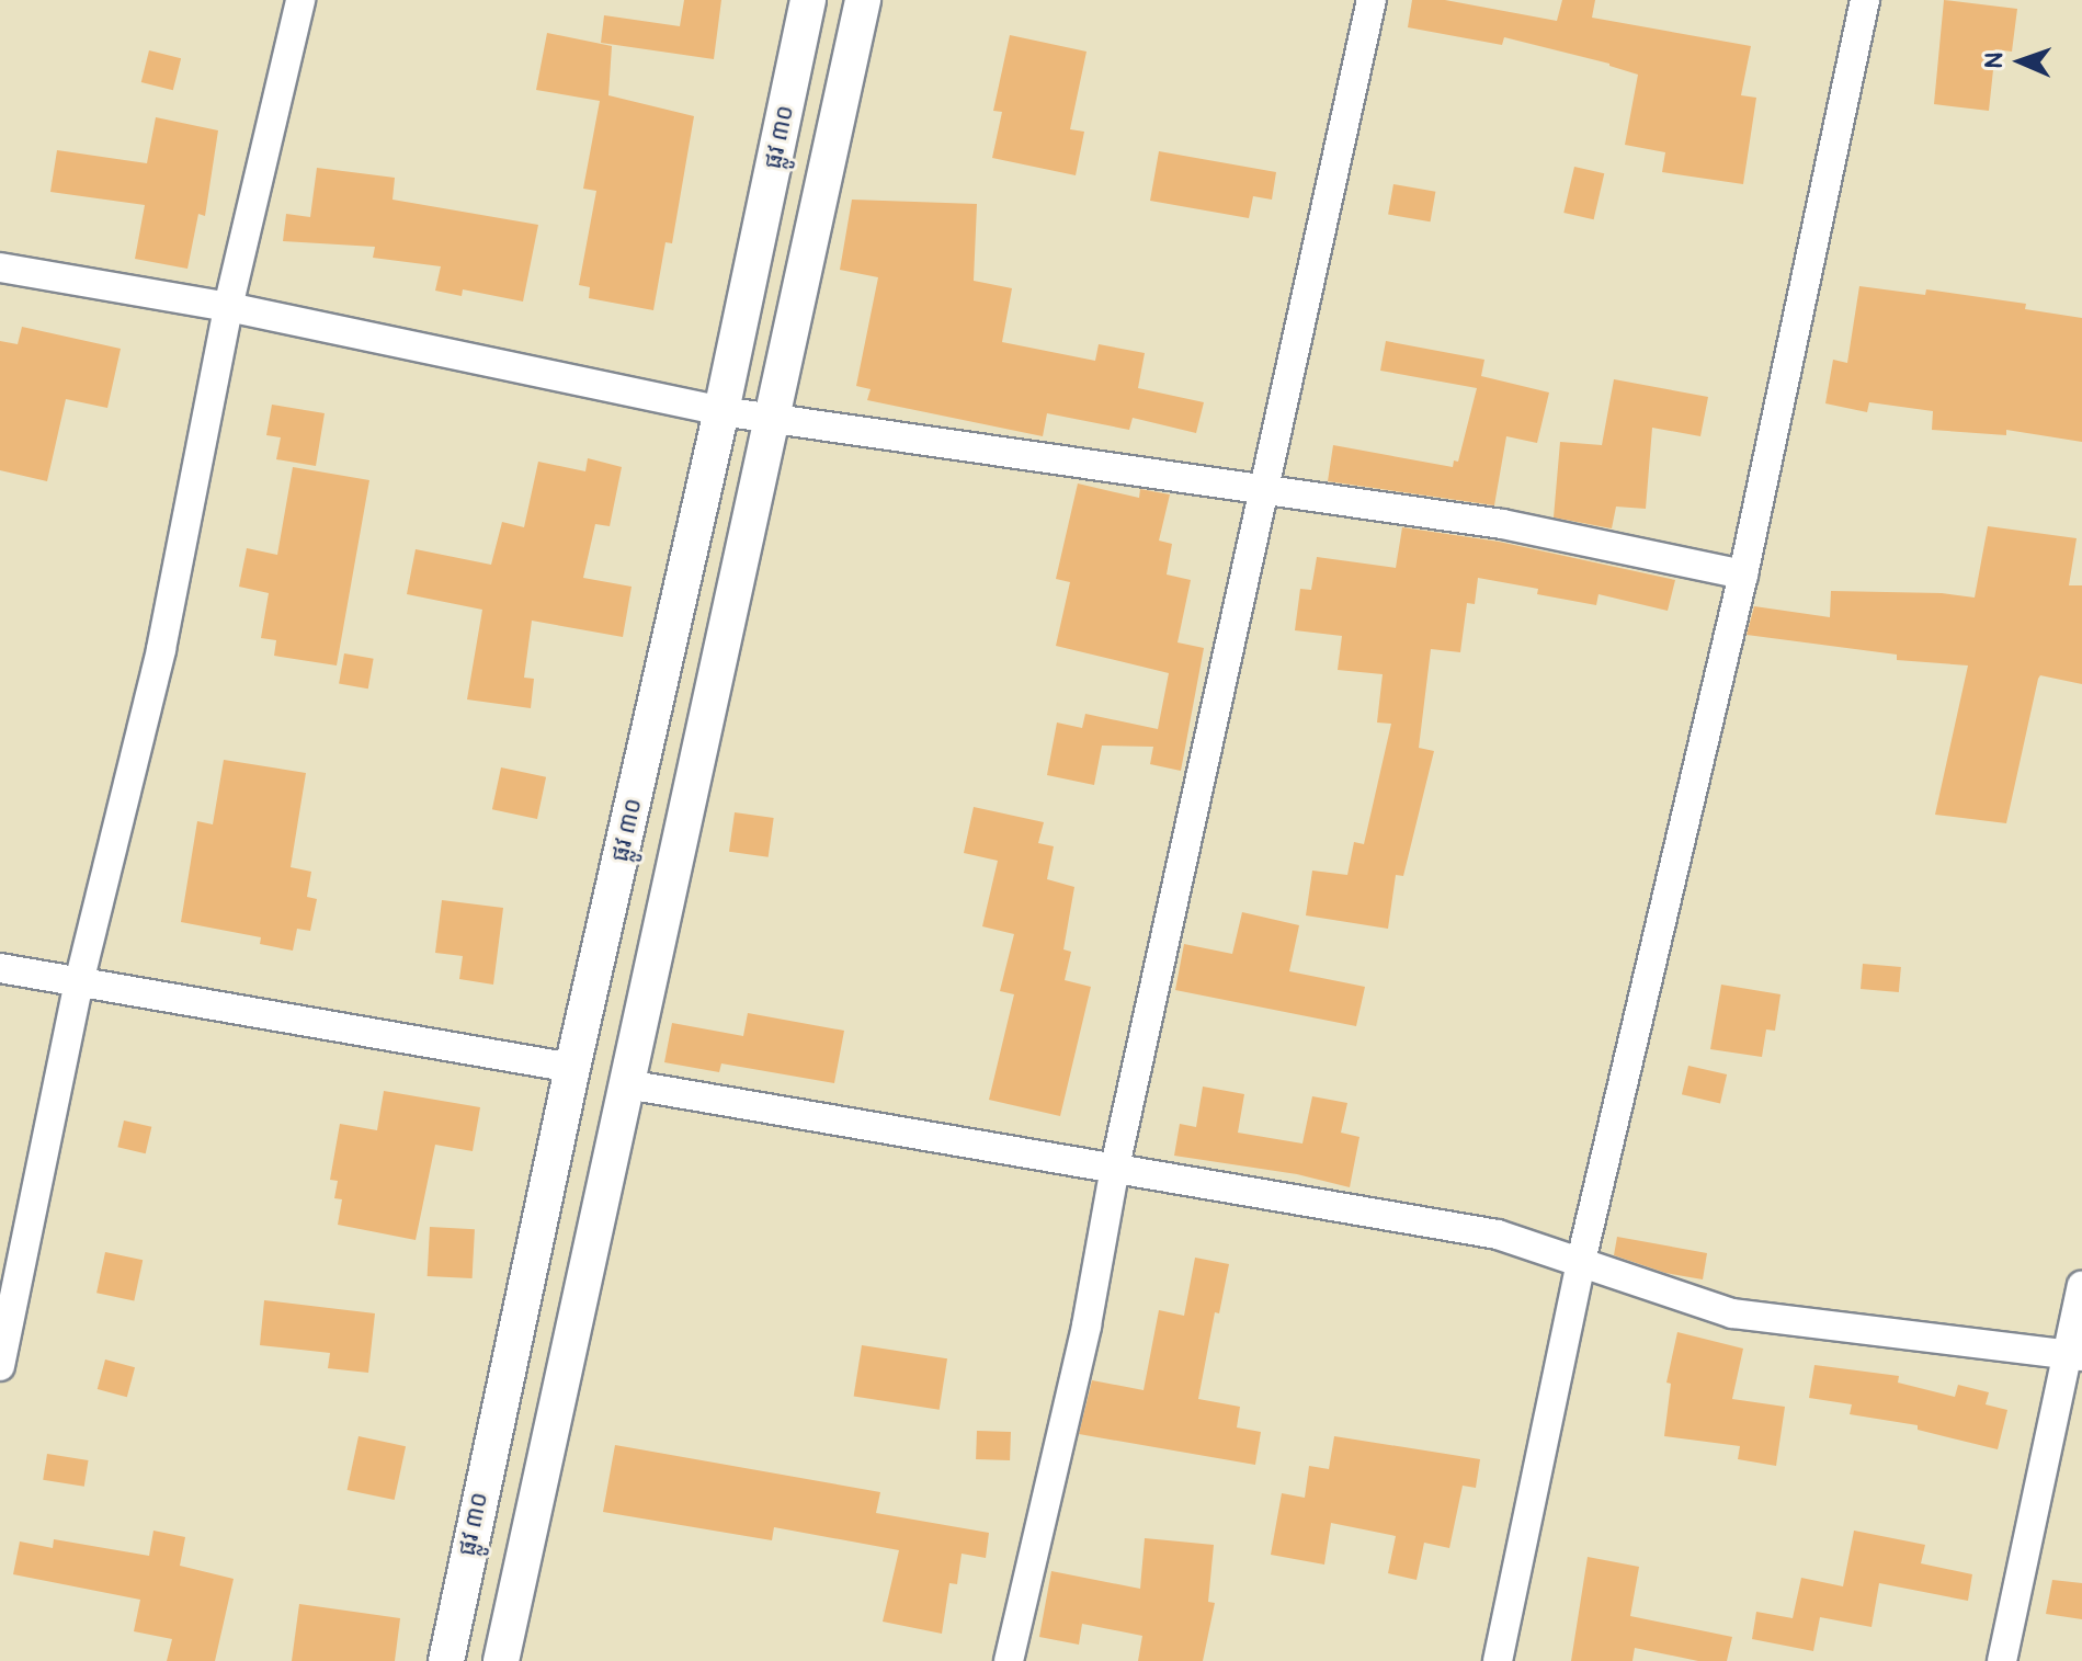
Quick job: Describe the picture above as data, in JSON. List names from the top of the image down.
{
  "streets": {
    "street": ["ផ្លូវ ៣០"]
  },
  "north": "left"
}
